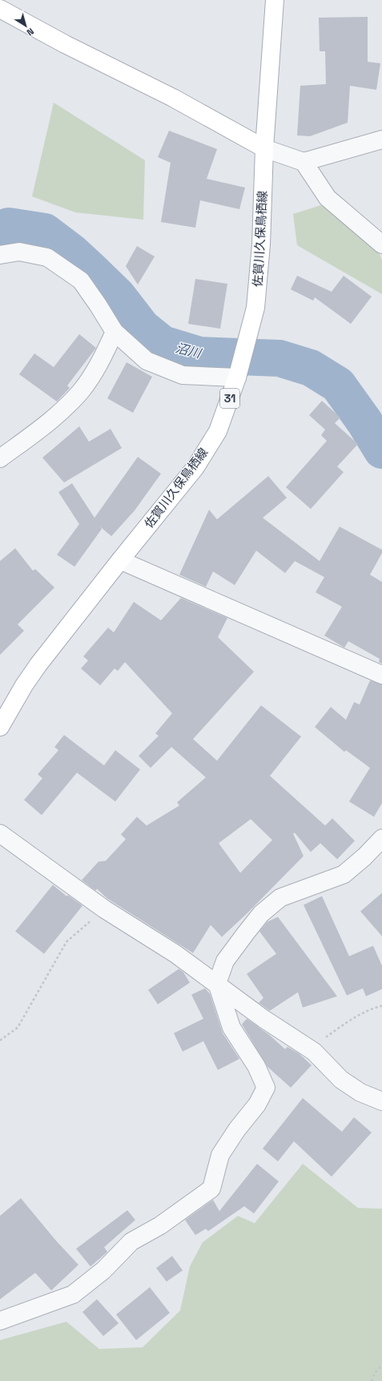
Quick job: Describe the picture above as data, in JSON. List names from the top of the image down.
{
  "streets": {
    "main road": ["佐賀川久保鳥栖線", "31"]
  },
  "water": ["沼川"],
  "north": "bottom right"
}
